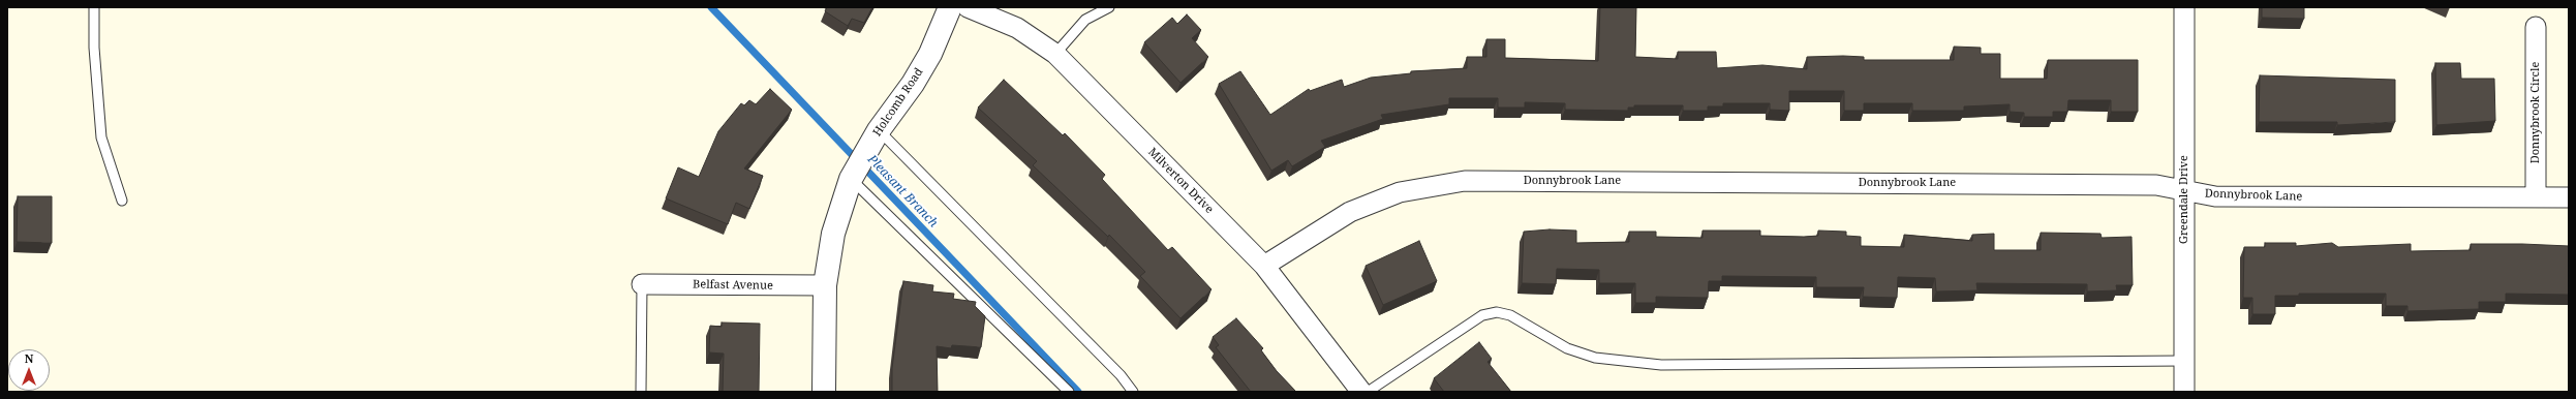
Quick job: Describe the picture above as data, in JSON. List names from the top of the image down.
{
  "streets": {
    "street": [
      "Holcomb Road",
      "Donnybrook Circle",
      "Milverton Drive",
      "Donnybrook Lane",
      "Greendale Drive",
      "Belfast Avenue"
    ]
  },
  "crossings": [
    ["Holcomb Road", "Belfast Avenue"],
    ["Donnybrook Circle", "Donnybrook Lane"],
    ["Milverton Drive", "Donnybrook Lane"],
    ["Donnybrook Lane", "Greendale Drive"]
  ],
  "water": ["Pleasant Branch"],
  "north": "top"
}
